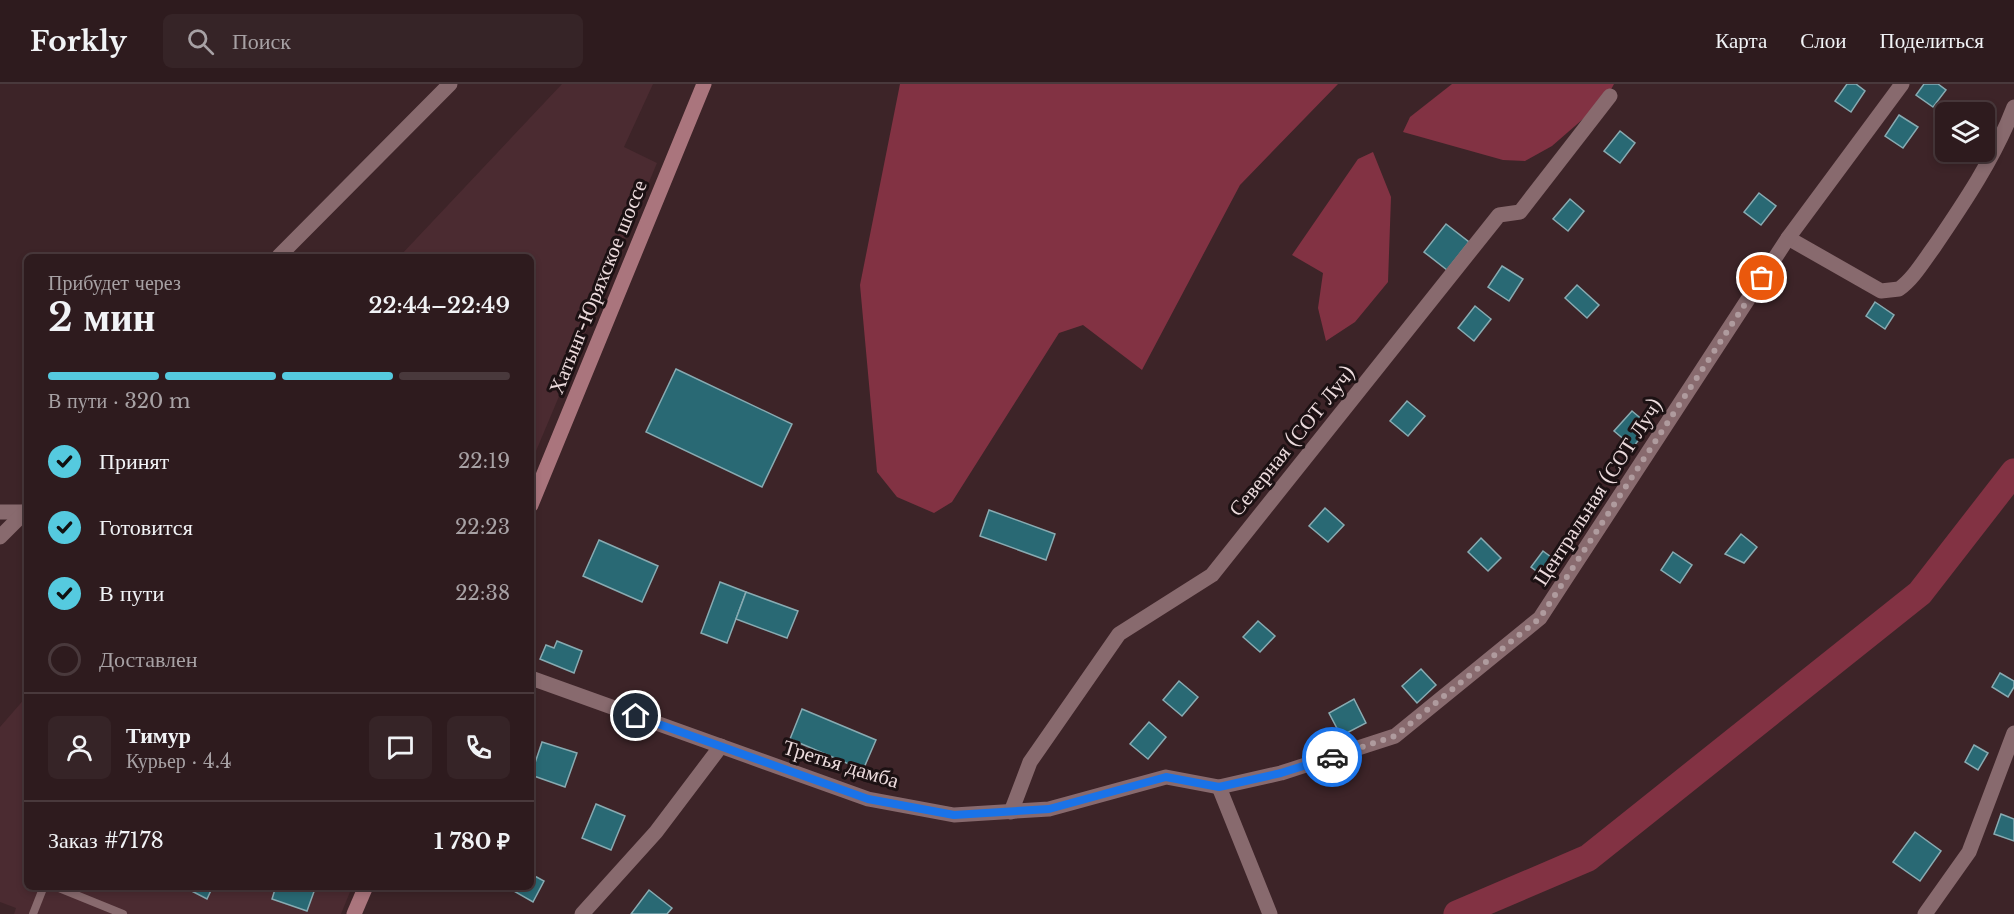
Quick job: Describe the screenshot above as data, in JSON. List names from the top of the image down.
{
  "streets": {
    "main road": ["Хатынг-Юряхское шоссе"],
    "street": ["Северная (СОТ Луч)", "Центральная (СОТ Луч)", "Третья дамба"]
  },
  "crossings": [
    ["Северная (СОТ Луч)", "Третья дамба"],
    ["Центральная (СОТ Луч)", "Третья дамба"]
  ],
  "page": {
    "header": "Forkly",
    "search": "Поиск",
    "nav": ["Карта", "Слои", "Поделиться"],
    "heading": ["2 мин", "Прибудет через", "22:44–22:49"],
    "panel": [
      "Тимур",
      "Курьер · 4.4",
      "Заказ #7178",
      "1 780 ₽"
    ],
    "bar": "В пути · 320 m",
    "list": [
      ["Принят", "22:19"],
      ["Готовится", "22:23"],
      ["В пути", "22:38"],
      "Доставлен"
    ]
  }
}
